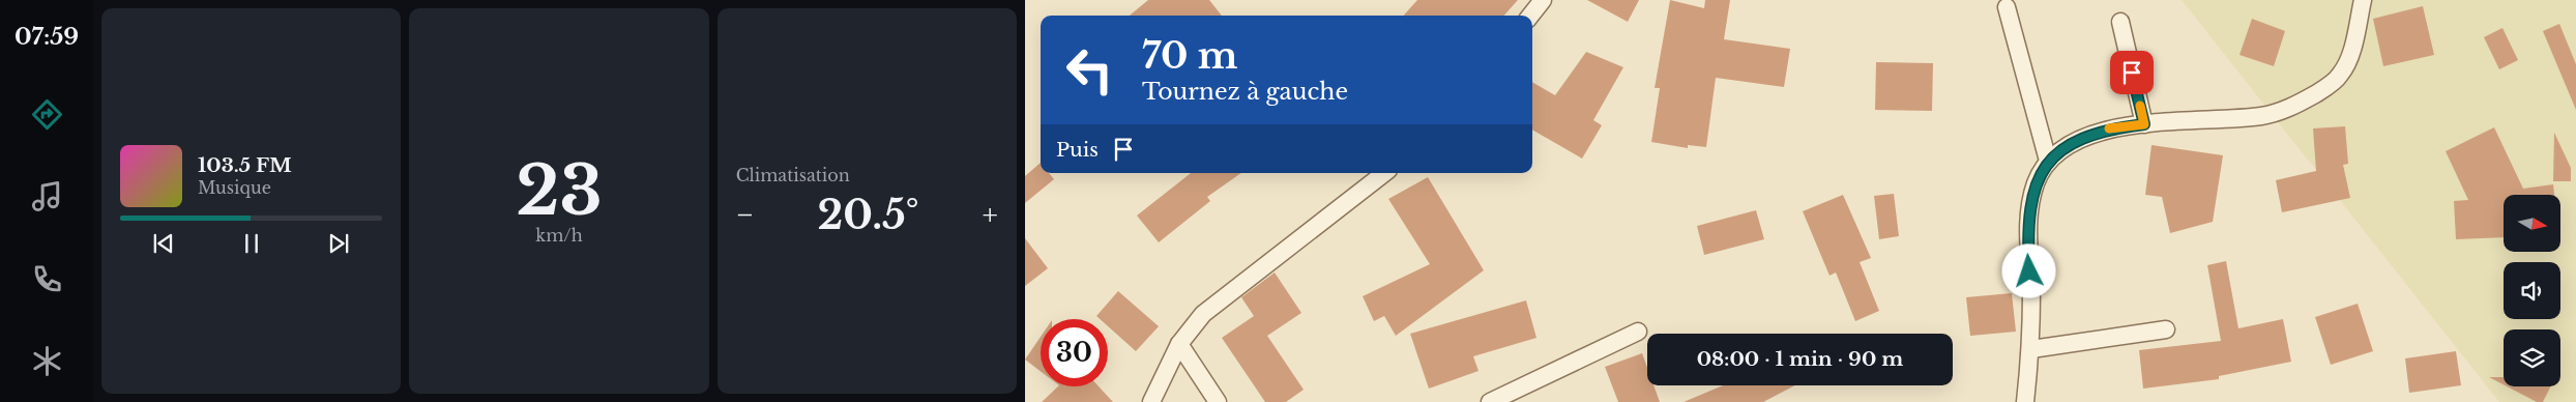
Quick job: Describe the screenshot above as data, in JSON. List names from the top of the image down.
{
  "north": "right",
  "page": {
    "tabs": "07:59",
    "tile": [
      ["23", "km/h"],
      "Climatisation"
    ],
    "turn": ["70 m", "Tournez à gauche"],
    "then": "Puis",
    "song": ["103.5 FM", "Musique"],
    "heat": ["−", "20.5°", "+"],
    "limit": "30",
    "trip": "08:00 · 1 min · 90 m"
  }
}
